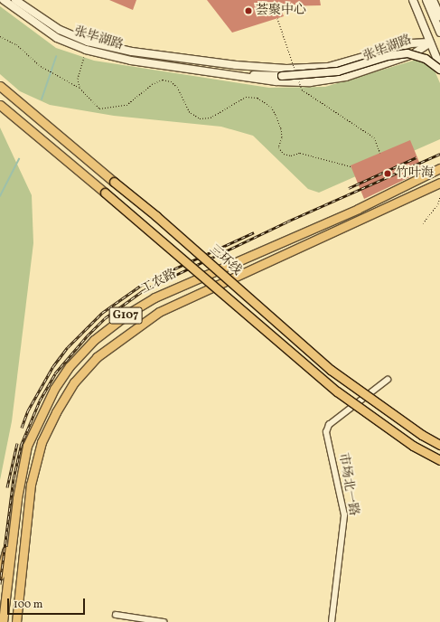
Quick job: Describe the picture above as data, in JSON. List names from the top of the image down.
{
  "streets": {
    "highway": ["三环线", "工农路", "G107"],
    "main road": ["张毕湖路"],
    "street": ["市场北一路"]
  },
  "places": ["荟聚中心", "竹叶海"],
  "scale_bar": "100 m"
}
